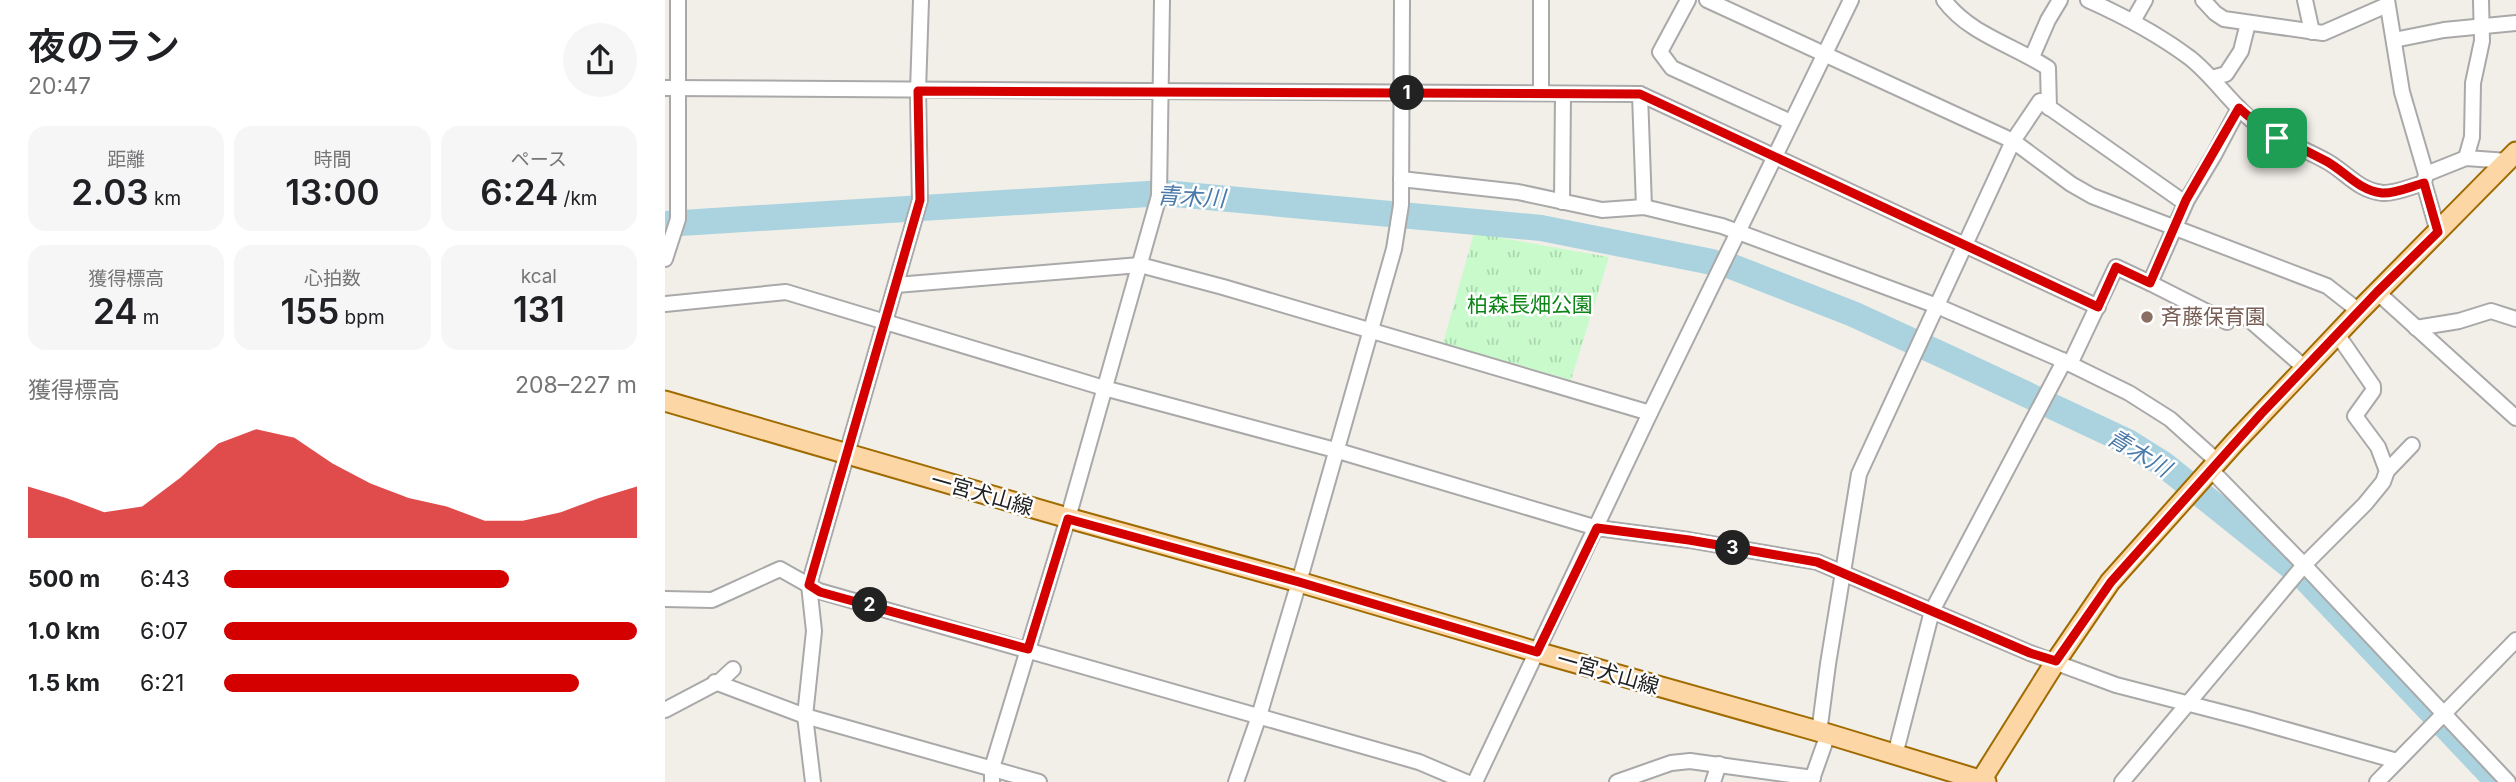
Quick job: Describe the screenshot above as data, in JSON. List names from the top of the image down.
{
  "streets": {
    "main road": ["一宮犬山線"]
  },
  "water": ["青木川"],
  "parks": ["柏森長畑公園"],
  "places": ["斉藤保育園"],
  "page": {
    "heading": ["夜のラン", "20:47"],
    "pins": ["1", "3", "2"],
    "stats": [
      ["距離", "2.03 km"],
      ["時間", "13:00"],
      ["ペース", "6:24 /km"],
      ["獲得標高", "24 m"],
      ["心拍数", "155 bpm"],
      ["kcal", "131"]
    ],
    "chart": ["獲得標高", "208–227 m"],
    "list": [
      {
        "name": "500 m",
        "note": "6:43"
      },
      {
        "name": "1.0 km",
        "note": "6:07"
      },
      {
        "name": "1.5 km",
        "note": "6:21"
      }
    ]
  }
}
